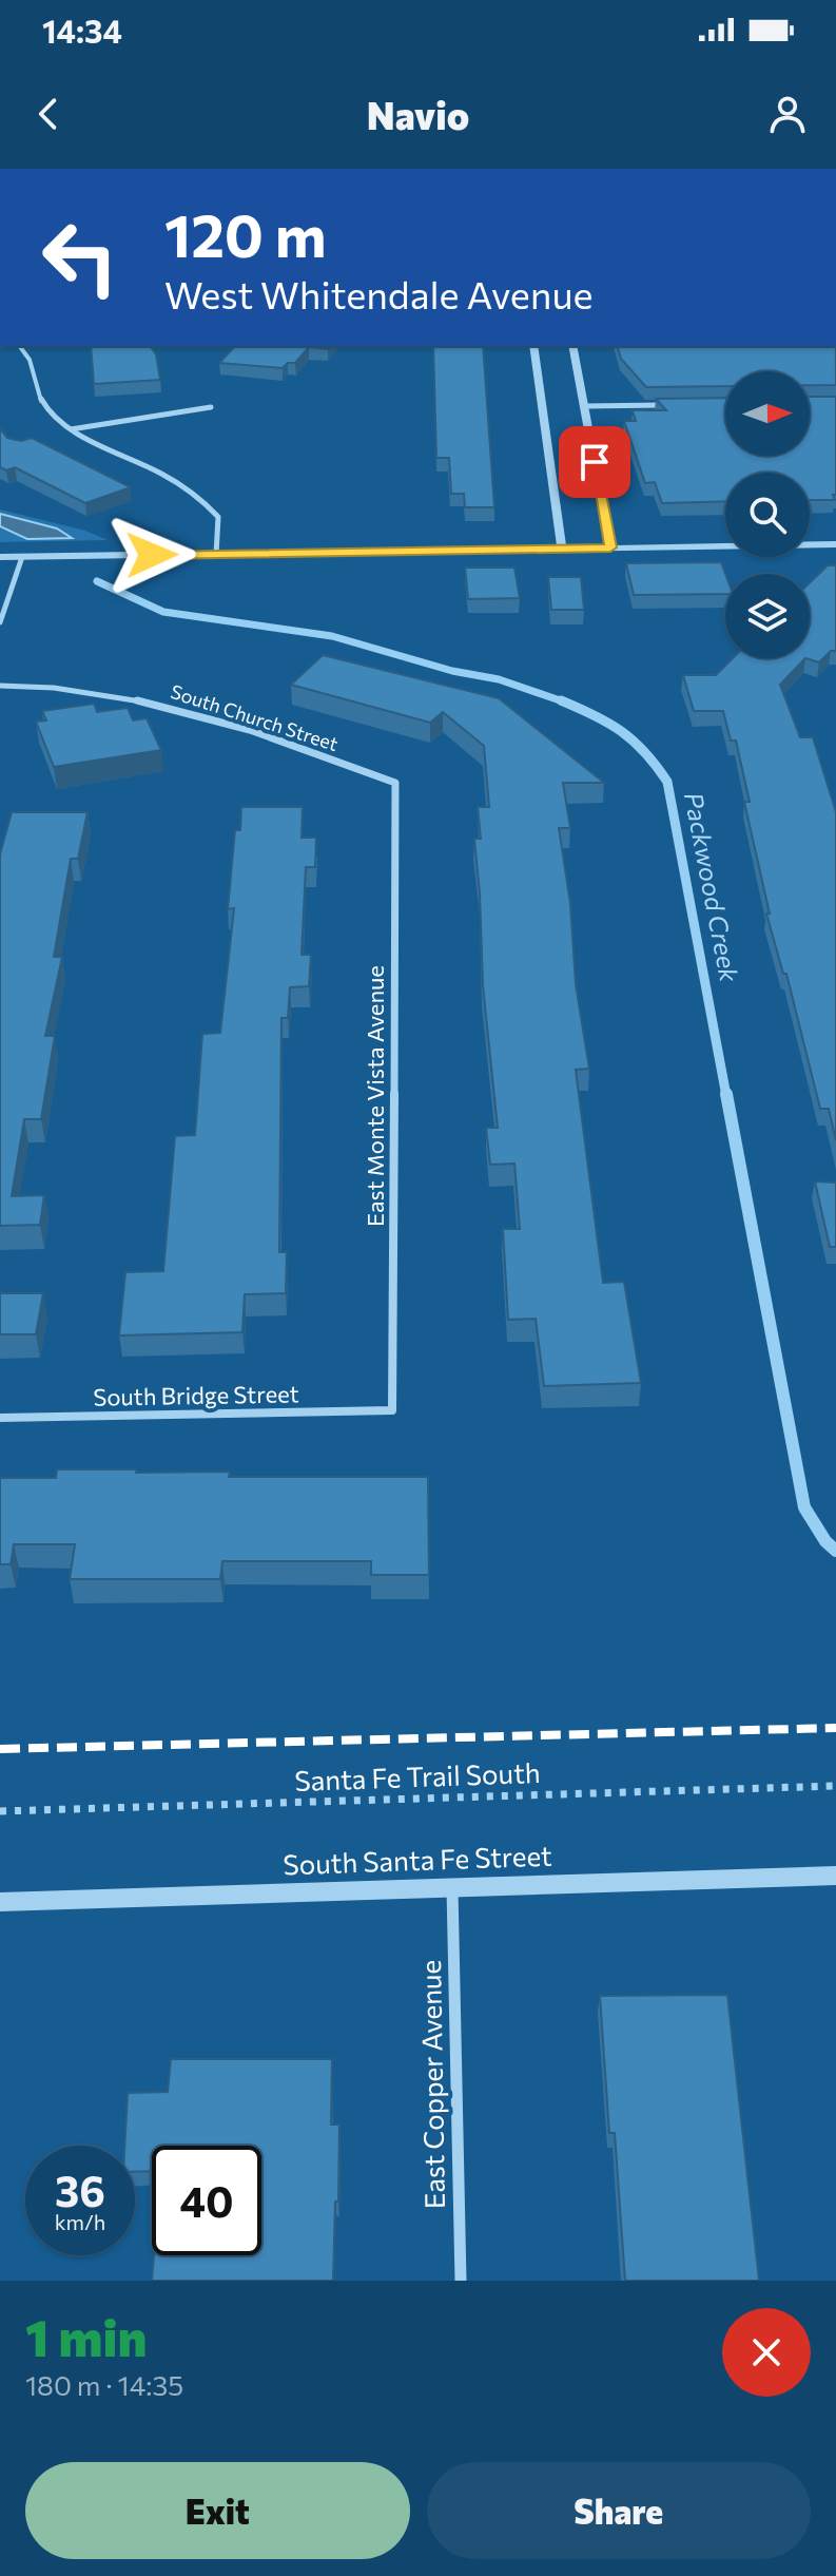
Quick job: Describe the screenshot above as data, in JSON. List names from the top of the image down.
{
  "streets": {
    "street": [
      "South Church Street",
      "East Monte Vista Avenue",
      "South Bridge Street",
      "South Santa Fe Street",
      "East Copper Avenue"
    ],
    "path": ["Santa Fe Trail South"]
  },
  "crossings": [
    ["South Church Street", "East Monte Vista Avenue"],
    ["East Monte Vista Avenue", "South Bridge Street"],
    ["South Santa Fe Street", "East Copper Avenue"]
  ],
  "water": ["Packwood Creek"],
  "north": "right",
  "page": {
    "status": "14:34",
    "header": "Navio",
    "turn": ["120 m", "West Whitendale Avenue"],
    "speed": "36 km/h",
    "limit": "40",
    "heading": ["1 min", "180 m · 14:35"],
    "buttons": ["Exit", "Share"]
  }
}
